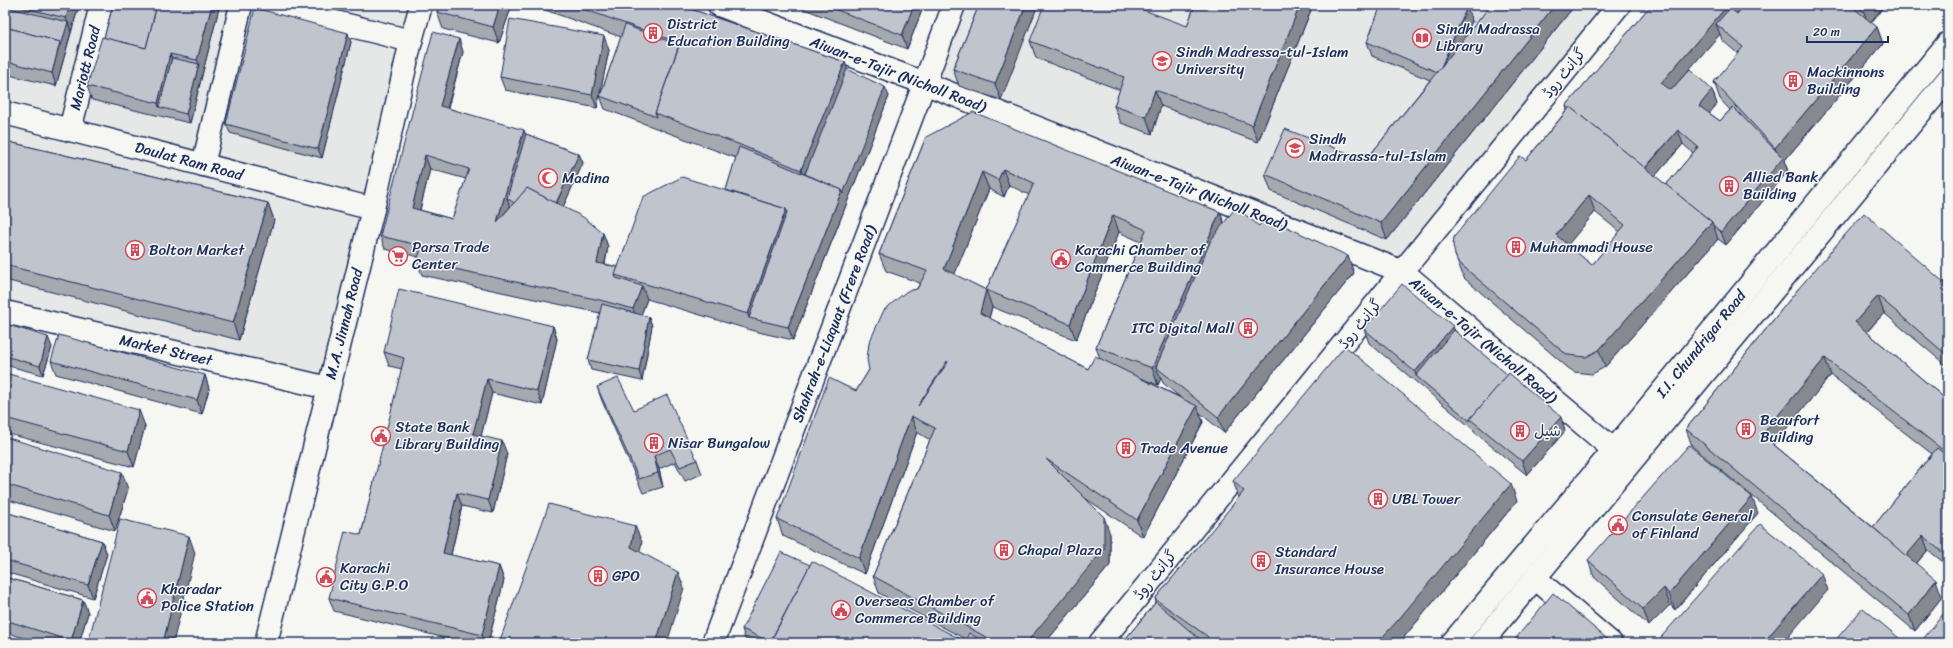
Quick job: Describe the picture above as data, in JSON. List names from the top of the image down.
{
  "streets": {
    "main road": [
      "Mariott Road",
      "گرانٹ روڈ",
      "Aiwan-e-Tajir (Nicholl Road)",
      "Daulat Ram Road",
      "M.A. Jinnah Road",
      "Shahrah-e-Liaquat (Frere Road)",
      "I.I. Chundrigar Road",
      "Market Street"
    ]
  },
  "crossings": [
    ["Mariott Road", "Daulat Ram Road"],
    ["گرانٹ روڈ", "Aiwan-e-Tajir (Nicholl Road)"],
    ["Aiwan-e-Tajir (Nicholl Road)", "Shahrah-e-Liaquat (Frere Road)"],
    ["Aiwan-e-Tajir (Nicholl Road)", "I.I. Chundrigar Road"],
    ["Daulat Ram Road", "M.A. Jinnah Road"],
    ["M.A. Jinnah Road", "Market Street"]
  ],
  "places": {
    "building": [
      "District Education Building",
      "Mackinnons Building",
      "Allied Bank Building",
      "Muhammadi House",
      "Bolton Market",
      "ITC Digital Mall",
      "Beaufort Building",
      "شیل",
      "Nisar Bungalow",
      "Trade Avenue",
      "UBL Tower",
      "Chapal Plaza",
      "Standard Insurance House",
      "GPO"
    ],
    "library": ["Sindh Madrassa Library"],
    "school or university": ["Sindh Madressa-tul-Islam University", "Sindh Madrrassa-tul-Islam"],
    "mosque": ["Madina"],
    "supermarket": ["Parsa Trade Center"],
    "public building": [
      "Karachi Chamber of Commerce Building",
      "State Bank Library Building",
      "Consulate General of Finland",
      "Karachi City G.P.O",
      "Kharadar Police Station",
      "Overseas Chamber of Commerce Building"
    ]
  },
  "scale_bar": "20 m"
}
